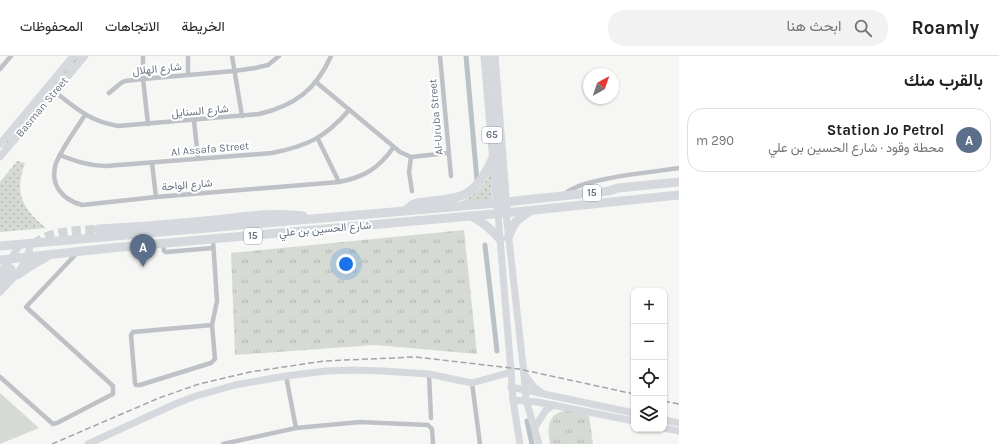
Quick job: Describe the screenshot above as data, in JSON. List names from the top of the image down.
{
  "streets": {
    "highway": ["65", "15", "شارع الحسين بن علي"],
    "street": [
      "شارع الهلال",
      "Basman Street",
      "شارع السنايل",
      "Al-Uruba Street",
      "Al Assafa Street",
      "شارع الواحة"
    ]
  },
  "crossings": [
    ["Basman Street", "شارع السنايل"],
    ["شارع السنايل", "شارع الواحة"],
    ["65", "15"],
    ["65", "شارع الحسين بن علي"],
    ["Al Assafa Street", "شارع الواحة"],
    ["15", "شارع الحسين بن علي"]
  ],
  "north": "top right",
  "page": {
    "header": "Roamly",
    "search": "ابحث هنا",
    "nav": ["الخريطة", "الاتجاهات", "المحفوظات"],
    "heading": "بالقرب منك",
    "list": [
      {
        "mark": "A",
        "name": "Station Jo Petrol",
        "note": "محطة وقود · شارع الحسين بن علي",
        "value": "290 m"
      }
    ],
    "pins": "A",
    "map_buttons": ["+", "−"]
  }
}
